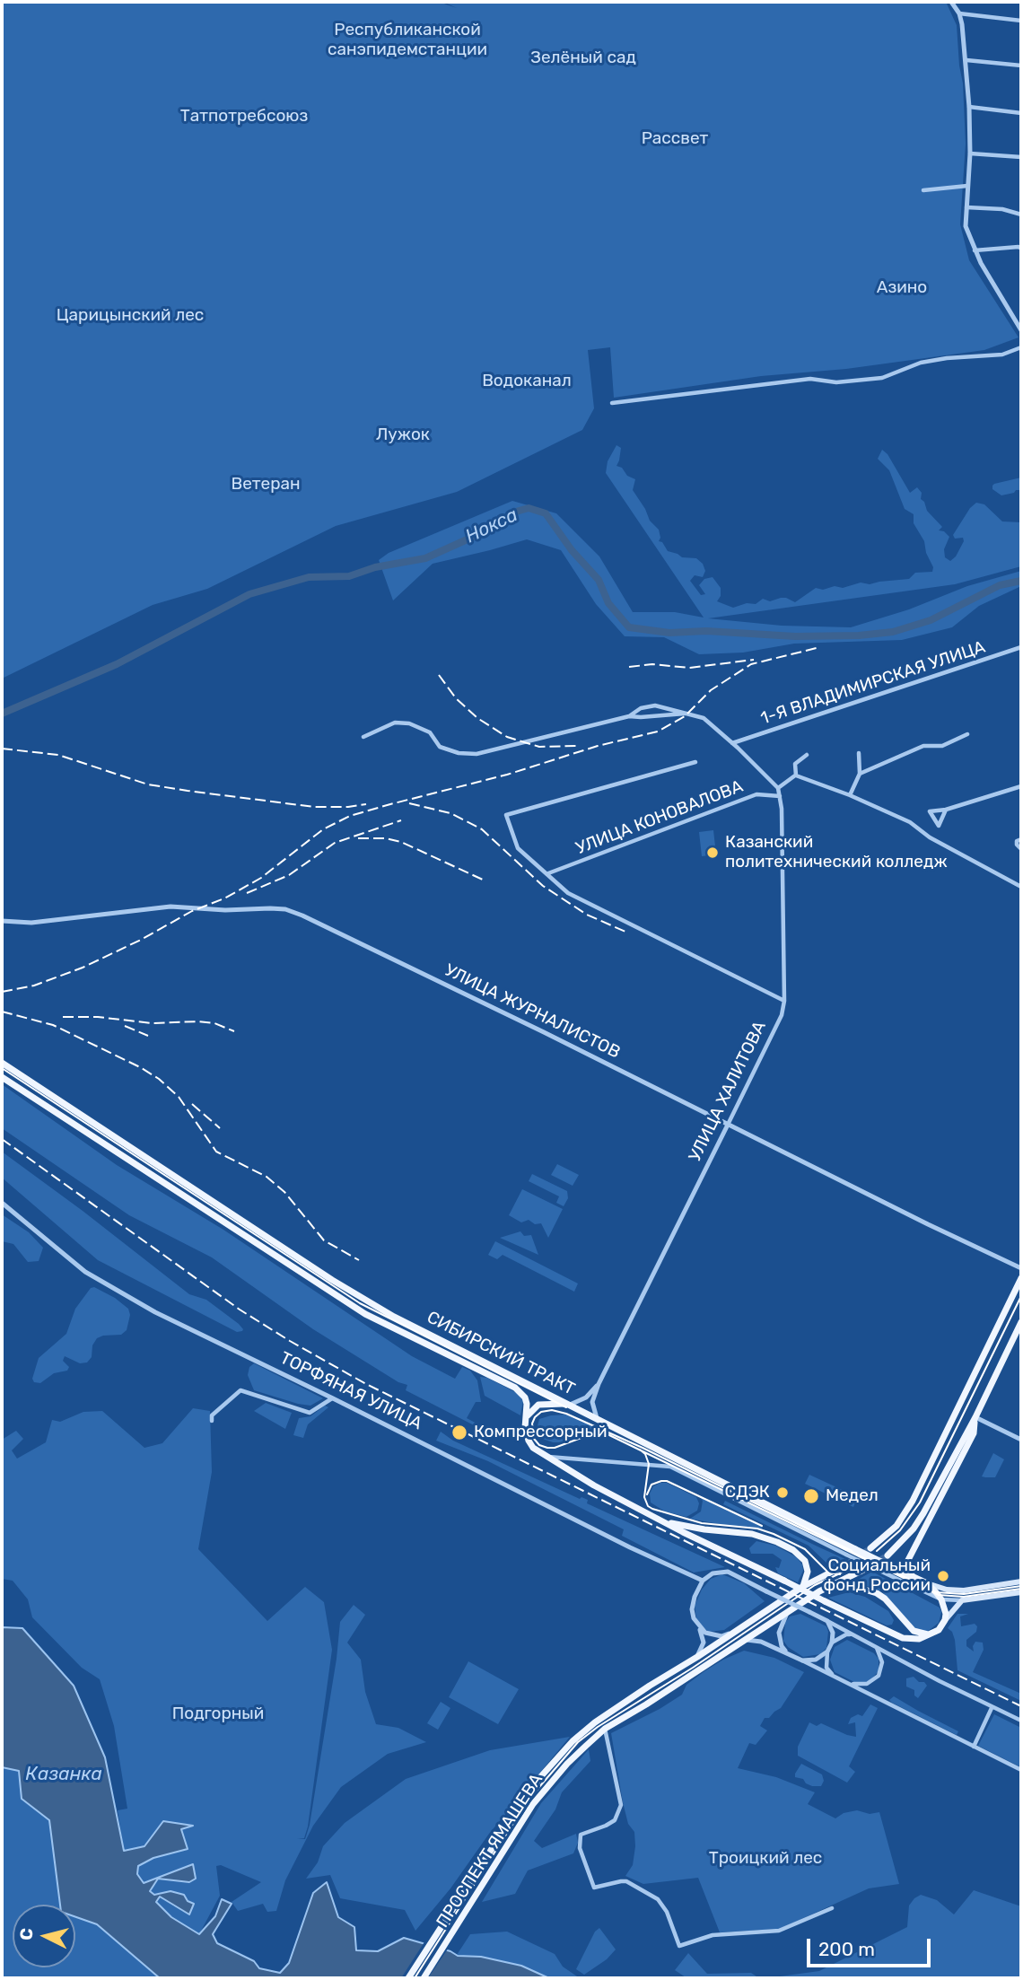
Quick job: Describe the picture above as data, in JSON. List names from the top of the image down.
{
  "streets": {
    "main road": ["СИБИРСКИЙ ТРАКТ", "ПРОСПЕКТ ЯМАШЕВА"],
    "street": [
      "1-Я ВЛАДИМИРСКАЯ УЛИЦА",
      "УЛИЦА КОНОВАЛОВА",
      "УЛИЦА ЖУРНАЛИСТОВ",
      "УЛИЦА ХАЛИТОВА",
      "ТОРФЯНАЯ УЛИЦА"
    ]
  },
  "crossings": [
    ["УЛИЦА КОНОВАЛОВА", "УЛИЦА ХАЛИТОВА"],
    ["УЛИЦА ЖУРНАЛИСТОВ", "УЛИЦА ХАЛИТОВА"]
  ],
  "water": ["Нокса", "Казанка"],
  "parks": [
    "Республиканской санэпидемстанции",
    "Зелёный сад",
    "Татпотребсоюз",
    "Рассвет",
    "Азино",
    "Царицынский лес",
    "Водоканал",
    "Лужок",
    "Ветеран",
    "Подгорный",
    "Троицкий лес"
  ],
  "places": [
    "Казанский политехнический колледж",
    "Компрессорный",
    "СДЭК",
    "Медел",
    "Социальный фонд России"
  ],
  "scale_bar": "200 m",
  "north": "left"
}
